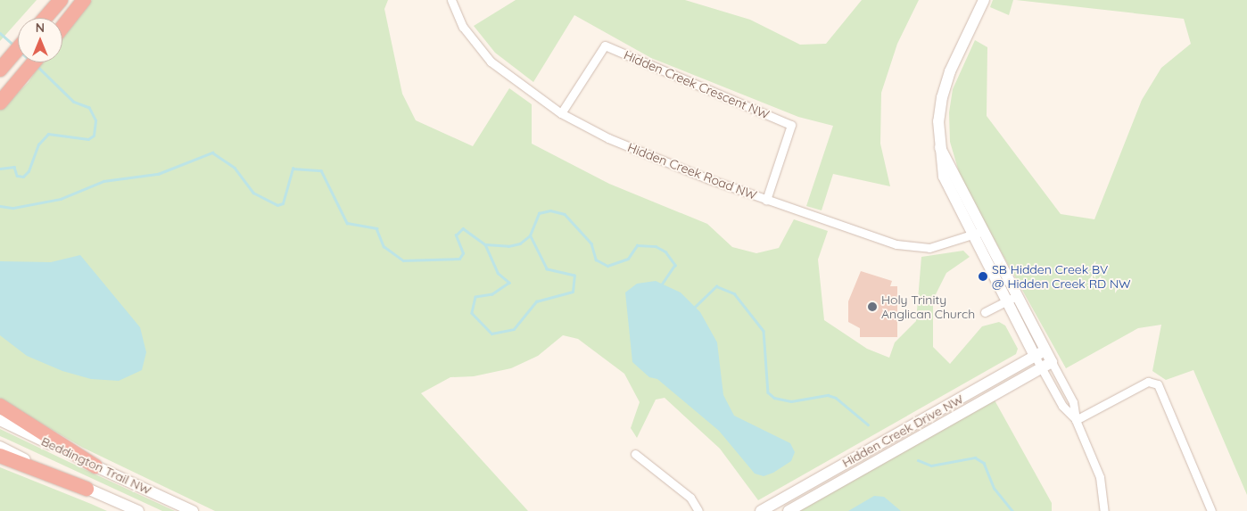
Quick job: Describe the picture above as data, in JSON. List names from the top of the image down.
{
  "streets": {
    "street": [
      "Hidden Creek Crescent NW",
      "Hidden Creek Road NW",
      "Hidden Creek Drive NW",
      "Beddington Trail NW"
    ]
  },
  "crossings": [
    ["Hidden Creek Crescent NW", "Hidden Creek Road NW"]
  ],
  "places": ["SB Hidden Creek BV @ Hidden Creek RD NW", "Holy Trinity Anglican Church"],
  "north": "top"
}
